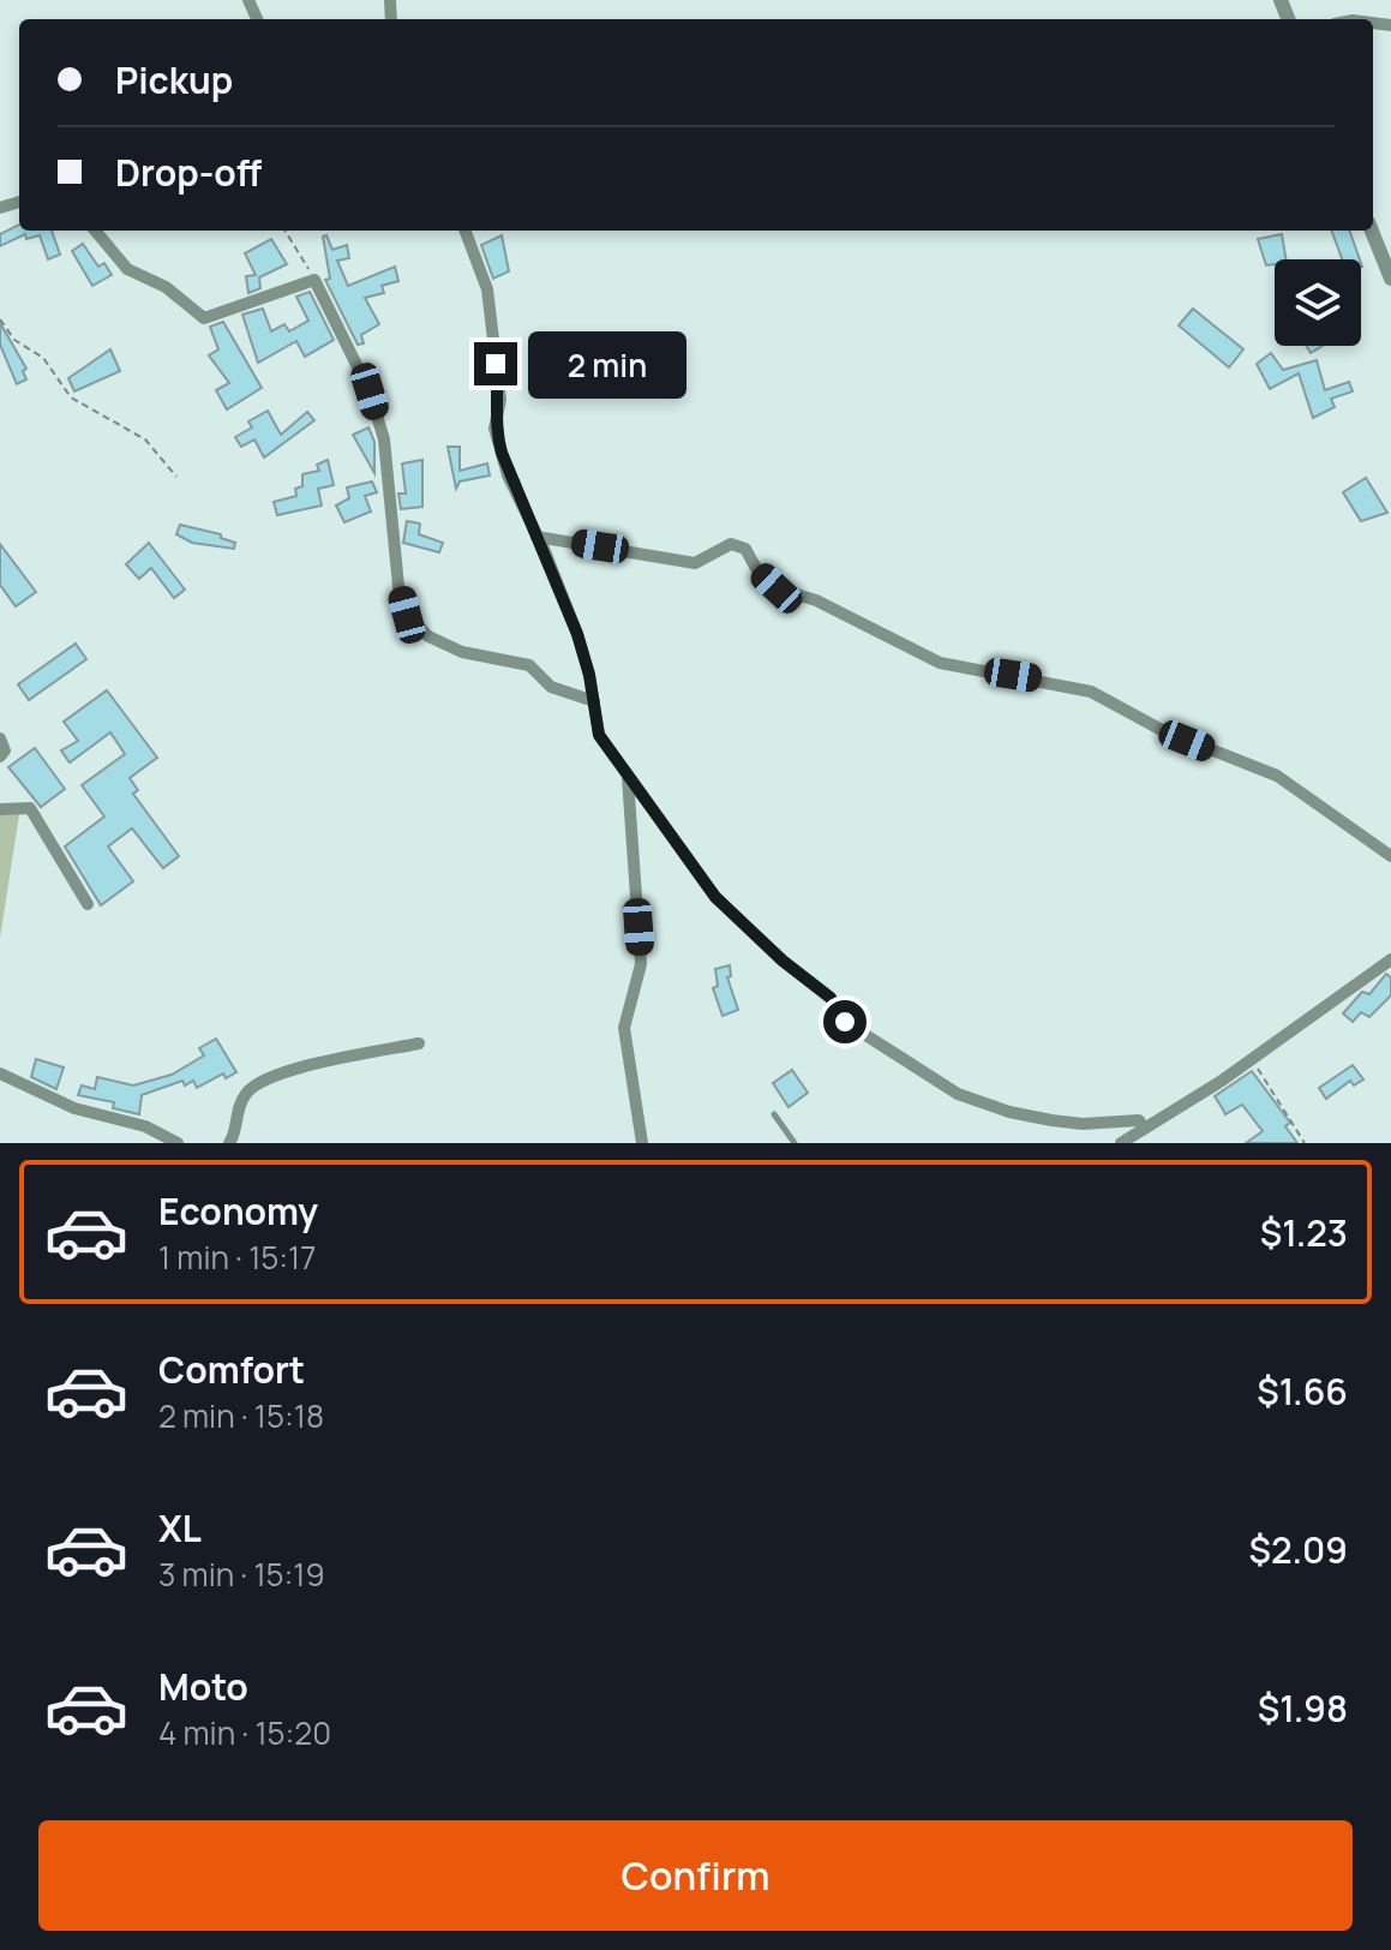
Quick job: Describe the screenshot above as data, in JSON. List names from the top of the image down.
{
  "page": {
    "banner": ["Pickup", "Drop-off"],
    "bubble": "2 min",
    "list": [
      {
        "name": "Economy",
        "note": "1 min · 15:17",
        "value": "$1.23"
      },
      {
        "name": "Comfort",
        "note": "2 min · 15:18",
        "value": "$1.66"
      },
      {
        "name": "XL",
        "note": "3 min · 15:19",
        "value": "$2.09"
      },
      {
        "name": "Moto",
        "note": "4 min · 15:20",
        "value": "$1.98"
      }
    ],
    "buttons": "Confirm"
  }
}
